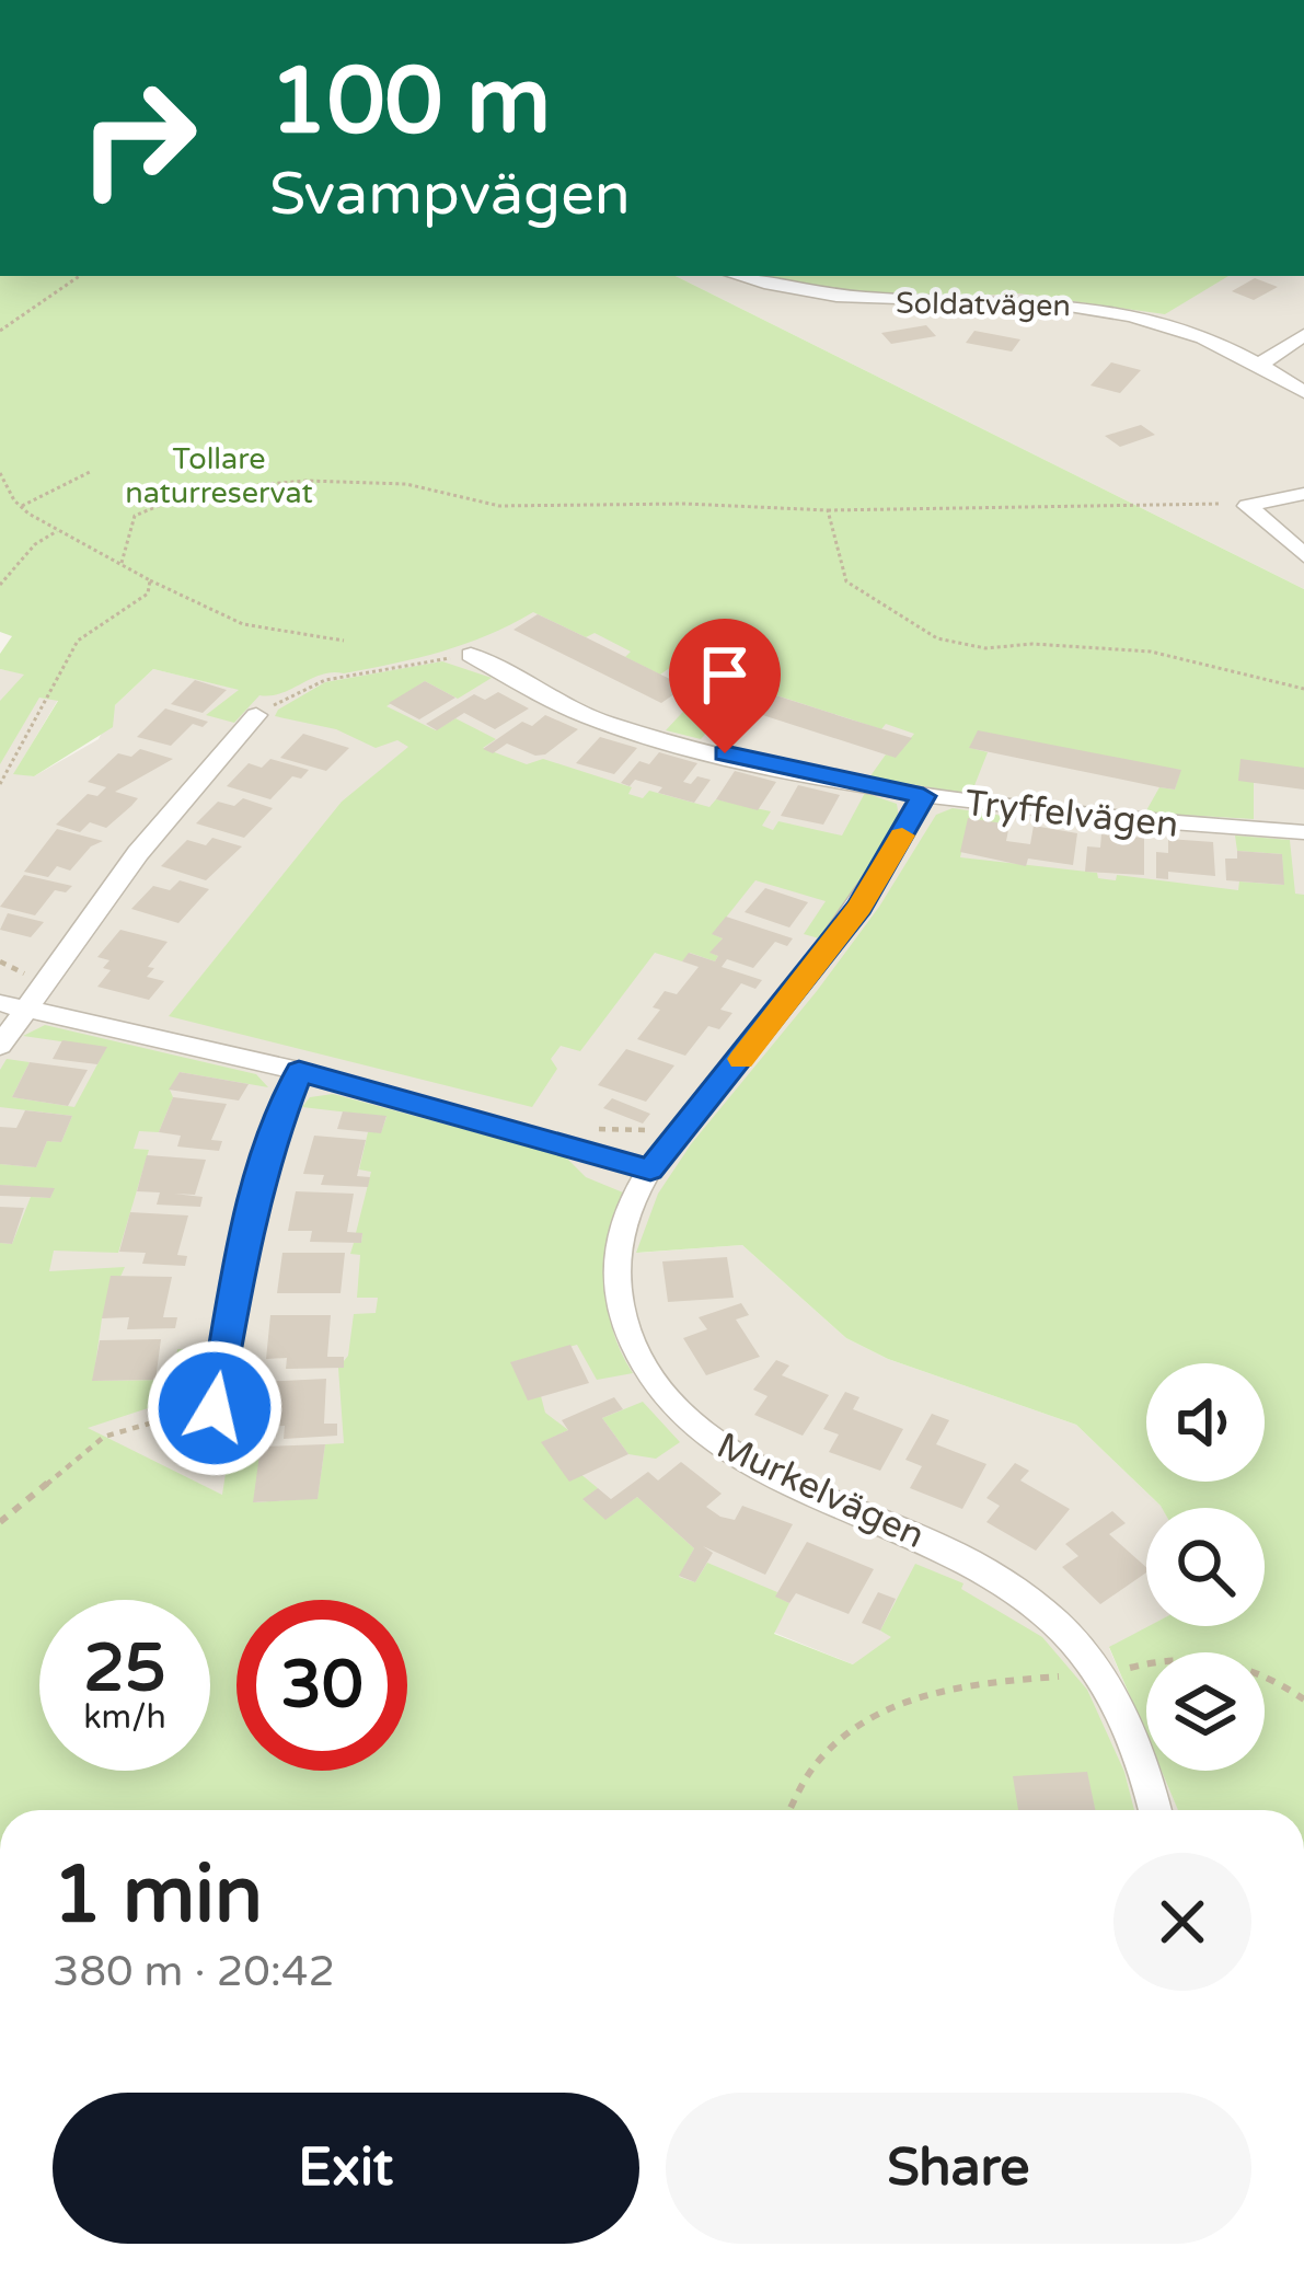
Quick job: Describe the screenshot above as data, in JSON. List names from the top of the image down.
{
  "streets": {
    "street": ["Soldatvägen", "Tryffelvägen", "Murkelvägen"]
  },
  "crossings": [
    ["Tryffelvägen", "Murkelvägen"]
  ],
  "parks": ["Tollare naturreservat"],
  "page": {
    "turn": ["100 m", "Svampvägen"],
    "speed": "25 km/h",
    "limit": "30",
    "heading": ["1 min", "380 m · 20:42"],
    "buttons": ["Exit", "Share"]
  }
}
